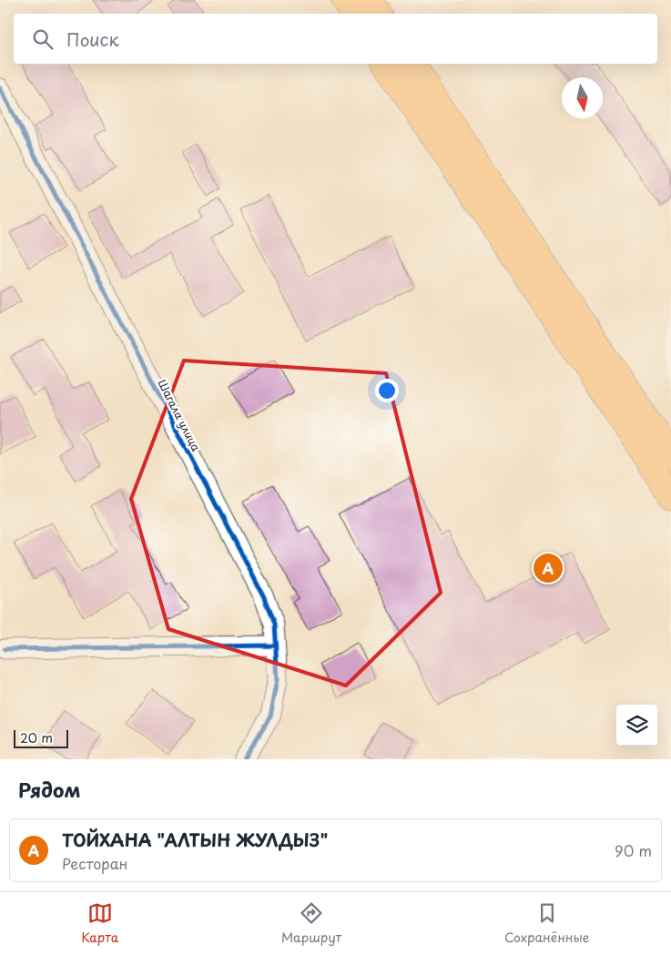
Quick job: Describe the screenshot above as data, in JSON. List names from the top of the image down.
{
  "streets": {
    "street": ["Шагала улица"]
  },
  "scale_bar": "20 m",
  "north": "bottom",
  "page": {
    "search": "Поиск",
    "pins": "A",
    "scale": "20 m",
    "heading": "Рядом",
    "list": [
      {
        "mark": "A",
        "name": "ТОЙХАНА \"АЛТЫН ЖУЛДЫЗ\"",
        "note": "Ресторан",
        "value": "90 m"
      }
    ],
    "nav": ["Карта", "Маршрут", "Сохранённые"]
  }
}
